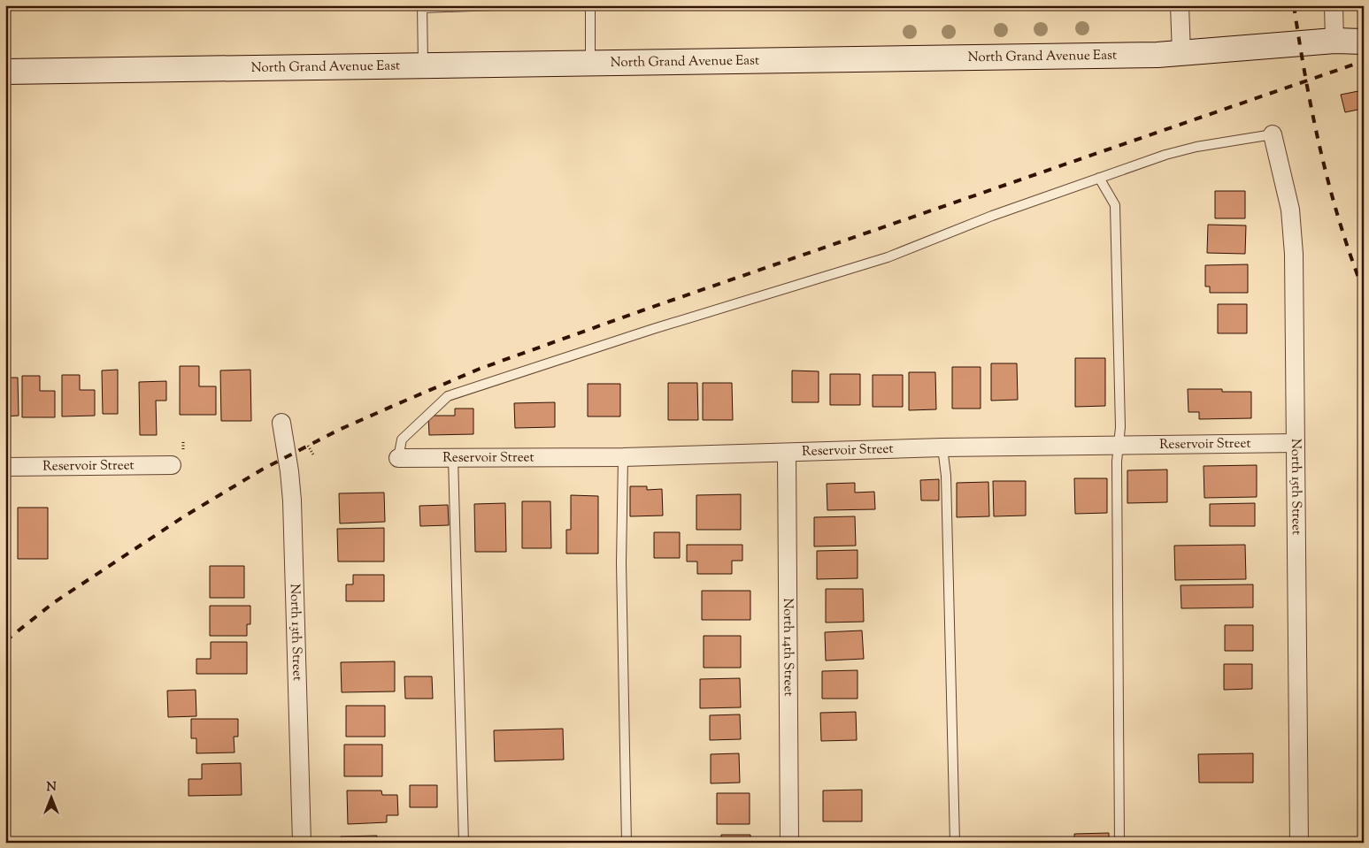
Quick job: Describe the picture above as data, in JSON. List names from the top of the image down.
{
  "streets": {
    "street": [
      "North Grand Avenue East",
      "Reservoir Street",
      "North 15th Street",
      "North 13th Street",
      "North 14th Street"
    ]
  },
  "crossings": [
    ["Reservoir Street", "North 15th Street"],
    ["Reservoir Street", "North 14th Street"]
  ],
  "north": "top"
}
